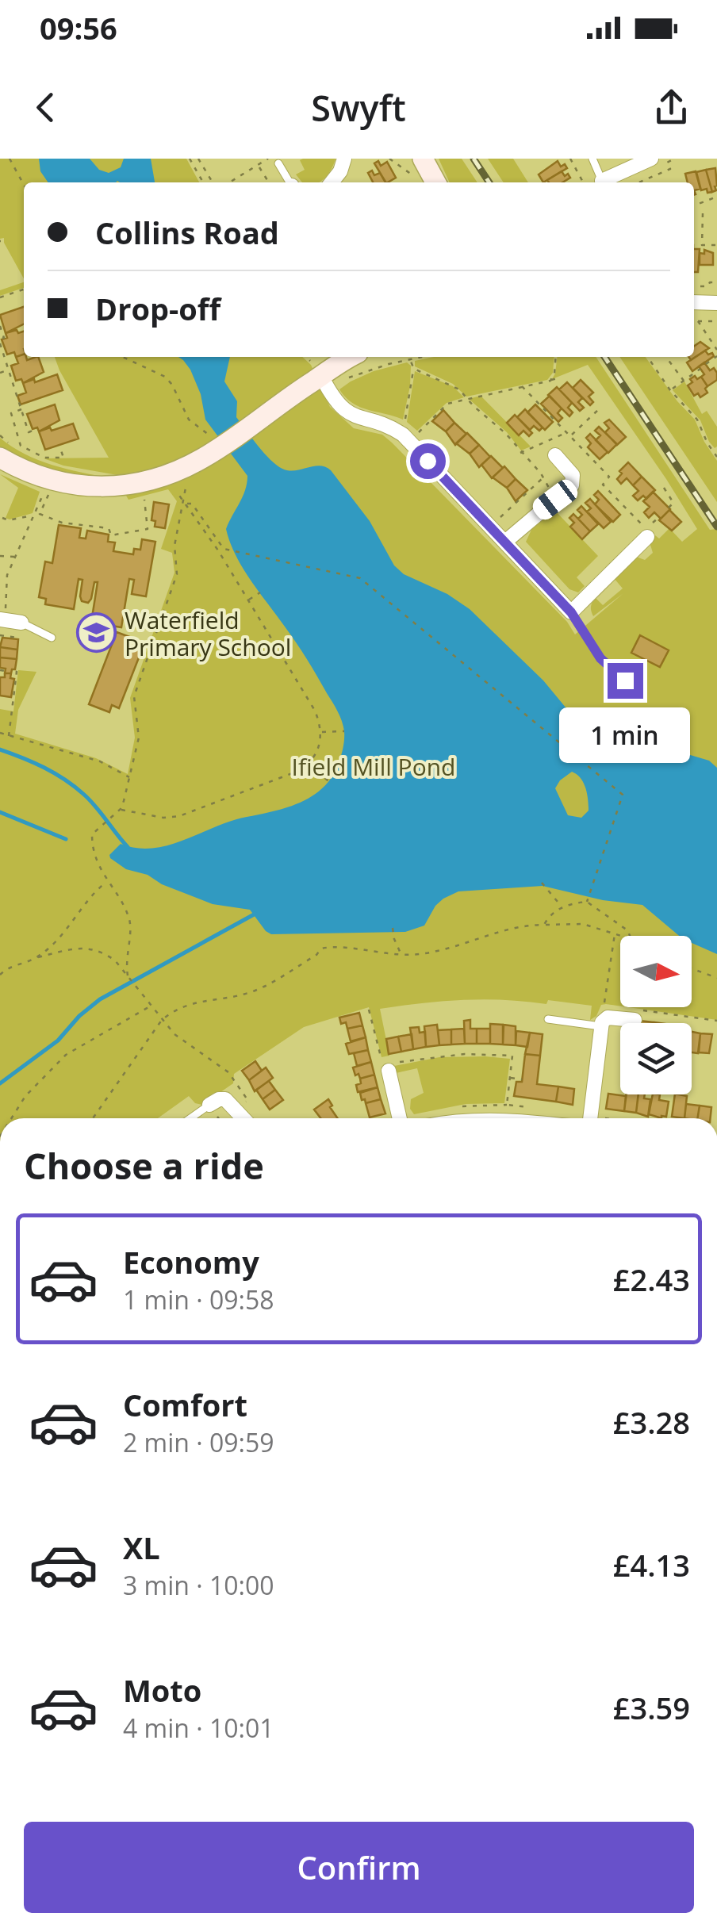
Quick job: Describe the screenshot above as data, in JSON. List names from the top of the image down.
{
  "parks": ["Ifield Mill Pond"],
  "places": {
    "school or university": ["Waterfield Primary School"]
  },
  "north": "right",
  "page": {
    "status": "09:56",
    "header": "Swyft",
    "banner": ["Collins Road", "Drop-off"],
    "bubble": "1 min",
    "heading": "Choose a ride",
    "list": [
      {
        "name": "Economy",
        "note": "1 min · 09:58",
        "value": "£2.43"
      },
      {
        "name": "Comfort",
        "note": "2 min · 09:59",
        "value": "£3.28"
      },
      {
        "name": "XL",
        "note": "3 min · 10:00",
        "value": "£4.13"
      },
      {
        "name": "Moto",
        "note": "4 min · 10:01",
        "value": "£3.59"
      }
    ],
    "buttons": "Confirm"
  }
}
